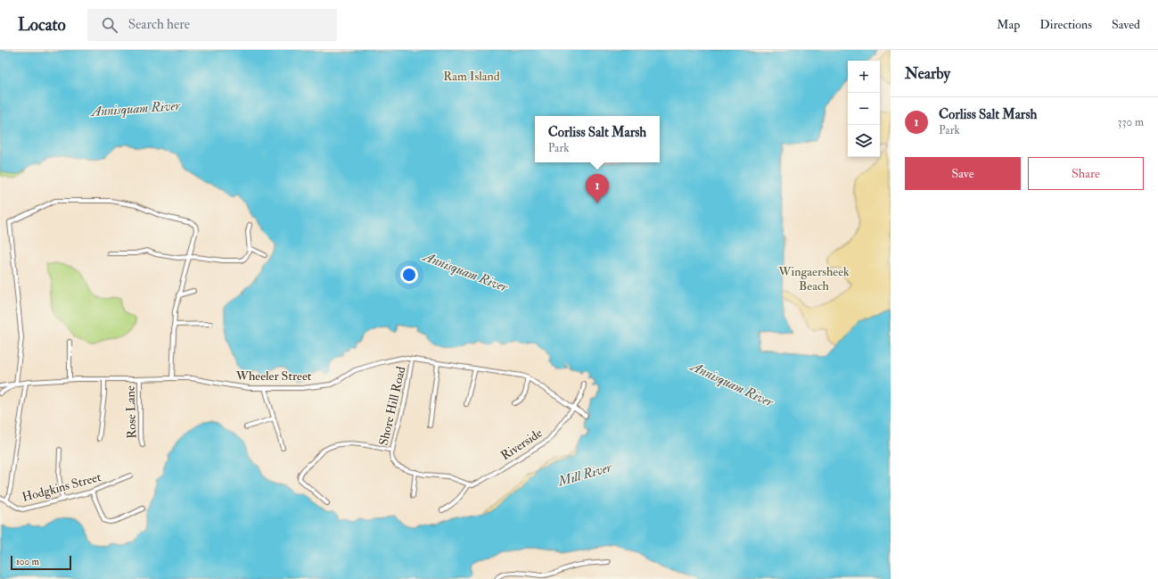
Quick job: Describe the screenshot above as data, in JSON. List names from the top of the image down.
{
  "streets": {
    "street": [
      "Wheeler Street",
      "Shore Hill Road",
      "Rose Lane",
      "Riverside",
      "Hodgkins Street"
    ]
  },
  "crossings": [
    ["Wheeler Street", "Shore Hill Road"],
    ["Wheeler Street", "Rose Lane"],
    ["Wheeler Street", "Riverside"],
    ["Shore Hill Road", "Riverside"]
  ],
  "water": ["Annisquam River", "Mill River"],
  "parks": ["Ram Island", "Wingaersheek Beach"],
  "scale_bar": "100 m",
  "page": {
    "header": "Locato",
    "search": "Search here",
    "nav": ["Map", "Directions", "Saved"],
    "heading": "Nearby",
    "map_buttons": ["+", "−"],
    "list": [
      {
        "mark": "1",
        "name": "Corliss Salt Marsh",
        "note": "Park",
        "value": "330 m"
      }
    ],
    "popup": ["Corliss Salt Marsh", "Park"],
    "buttons": ["Save", "Share"],
    "pins": "1",
    "scale": "100 m"
  }
}
